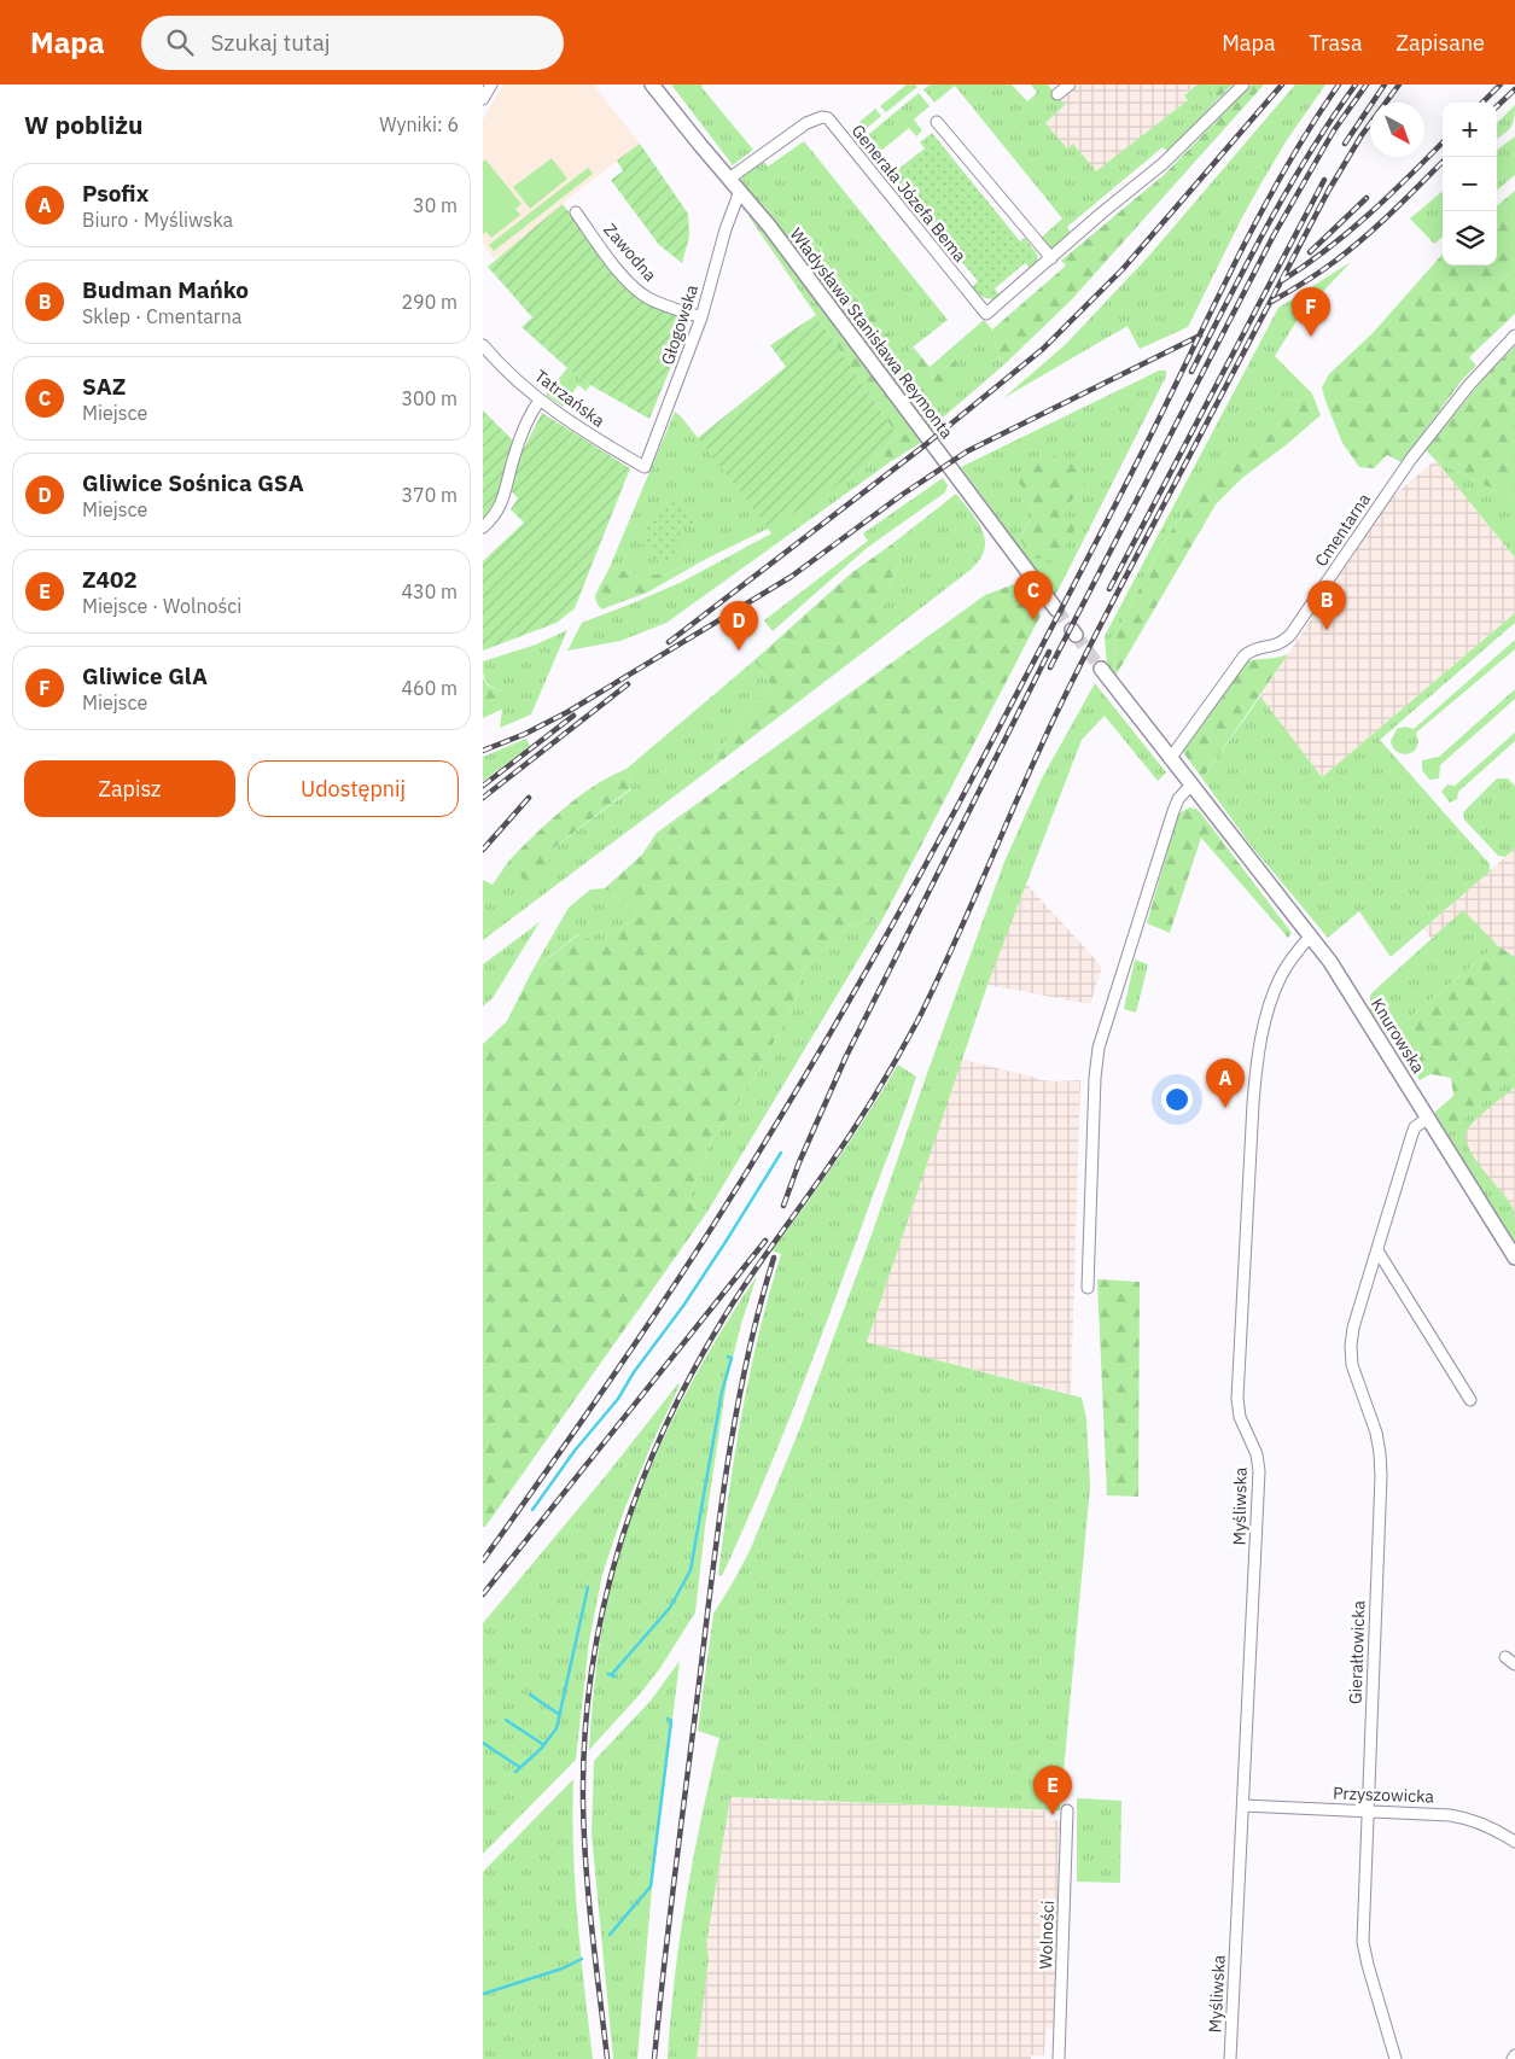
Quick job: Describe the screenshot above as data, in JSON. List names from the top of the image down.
{
  "streets": {
    "street": [
      "Generała Józefa Bema",
      "Zawodna",
      "Głogowska",
      "Władysława Stanisława Reymonta",
      "Tatrzańska",
      "Cmentarna",
      "Knurowska",
      "Myśliwska",
      "Gierałtowicka",
      "Przyszowicka",
      "Wolności"
    ]
  },
  "crossings": [
    ["Generała Józefa Bema", "Władysława Stanisława Reymonta"],
    ["Zawodna", "Głogowska"],
    ["Głogowska", "Władysława Stanisława Reymonta"],
    ["Głogowska", "Tatrzańska"],
    ["Knurowska", "Myśliwska"],
    ["Knurowska", "Gierałtowicka"],
    ["Myśliwska", "Przyszowicka"],
    ["Gierałtowicka", "Przyszowicka"]
  ],
  "north": "bottom right",
  "page": {
    "header": "Mapa",
    "search": "Szukaj tutaj",
    "nav": ["Mapa", "Trasa", "Zapisane"],
    "heading": ["W pobliżu", "Wyniki: 6"],
    "map_buttons": ["+", "−"],
    "list": [
      {
        "mark": "A",
        "name": "Psofix",
        "note": "Biuro · Myśliwska",
        "value": "30 m"
      },
      {
        "mark": "B",
        "name": "Budman Mańko",
        "note": "Sklep · Cmentarna",
        "value": "290 m"
      },
      {
        "mark": "C",
        "name": "SAZ",
        "note": "Miejsce",
        "value": "300 m"
      },
      {
        "mark": "D",
        "name": "Gliwice Sośnica GSA",
        "note": "Miejsce",
        "value": "370 m"
      },
      {
        "mark": "E",
        "name": "Z402",
        "note": "Miejsce · Wolności",
        "value": "430 m"
      },
      {
        "mark": "F",
        "name": "Gliwice GlA",
        "note": "Miejsce",
        "value": "460 m"
      }
    ],
    "pins": [
      "F",
      "C",
      "B",
      "D",
      "A",
      "E"
    ],
    "buttons": ["Zapisz", "Udostępnij"]
  }
}
